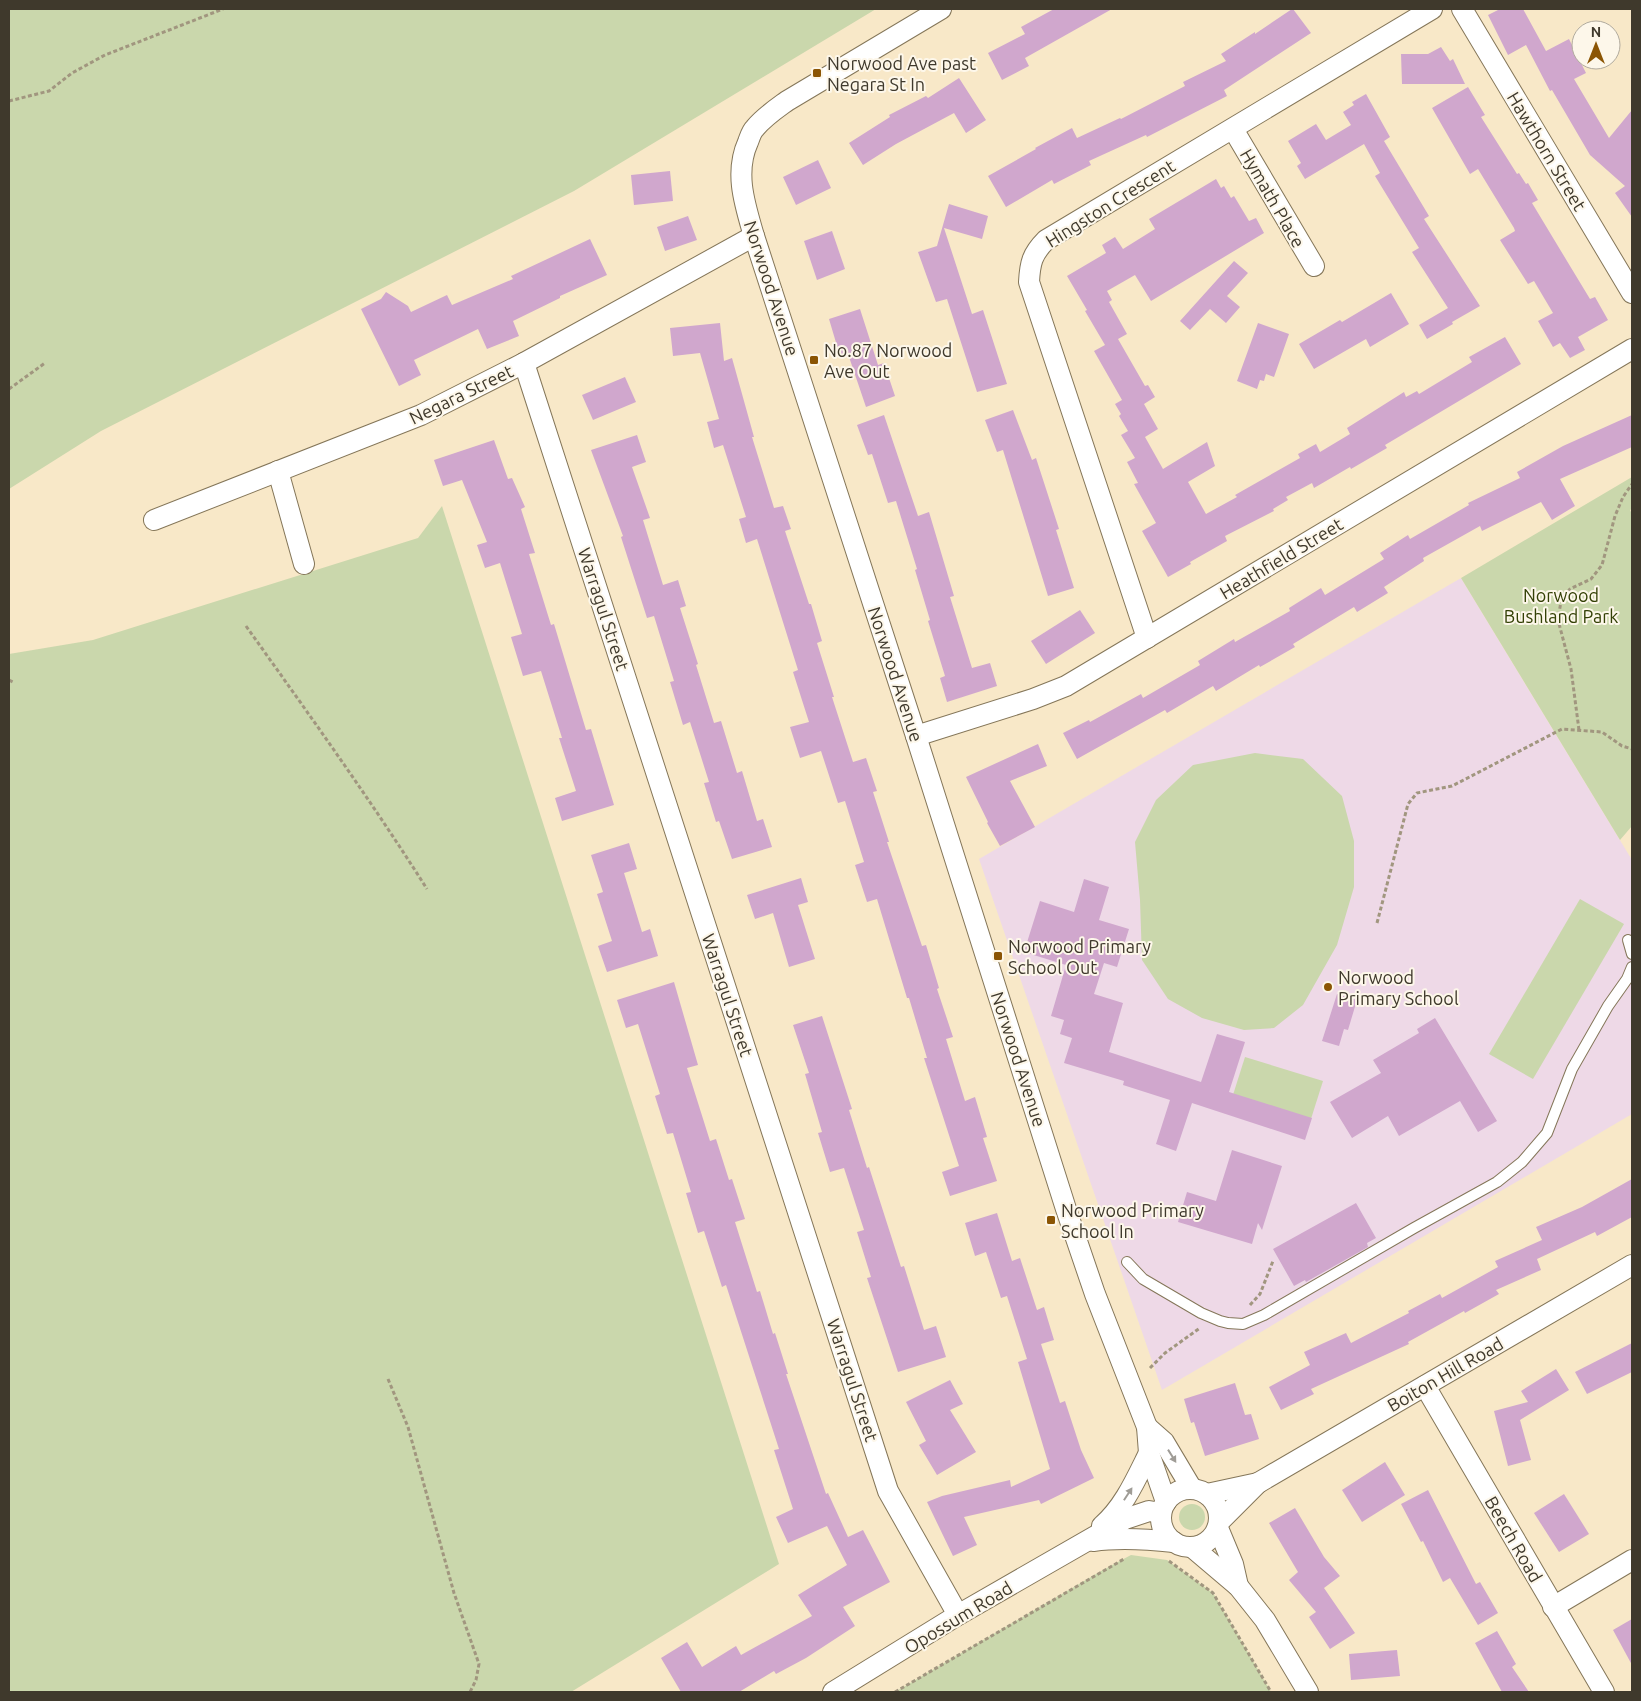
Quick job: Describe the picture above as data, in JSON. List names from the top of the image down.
{
  "streets": {
    "street": [
      "Hawthorn Street",
      "Hymath Place",
      "Hingston Crescent",
      "Norwood Avenue",
      "Negara Street",
      "Heathfield Street",
      "Warragul Street",
      "Boiton Hill Road",
      "Beech Road",
      "Opossum Road"
    ]
  },
  "crossings": [
    ["Hymath Place", "Hingston Crescent"],
    ["Hingston Crescent", "Heathfield Street"],
    ["Norwood Avenue", "Negara Street"],
    ["Norwood Avenue", "Heathfield Street"],
    ["Norwood Avenue", "Boiton Hill Road"],
    ["Norwood Avenue", "Opossum Road"],
    ["Negara Street", "Warragul Street"],
    ["Warragul Street", "Opossum Road"],
    ["Boiton Hill Road", "Beech Road"],
    ["Boiton Hill Road", "Opossum Road"]
  ],
  "parks": ["Norwood Bushland Park"],
  "places": {
    "transit": [
      "Norwood Ave past Negara St In",
      "No.87 Norwood Ave Out",
      "Norwood Primary School Out",
      "Norwood Primary School In"
    ],
    "other": ["Norwood Primary School"]
  },
  "north": "top"
}
